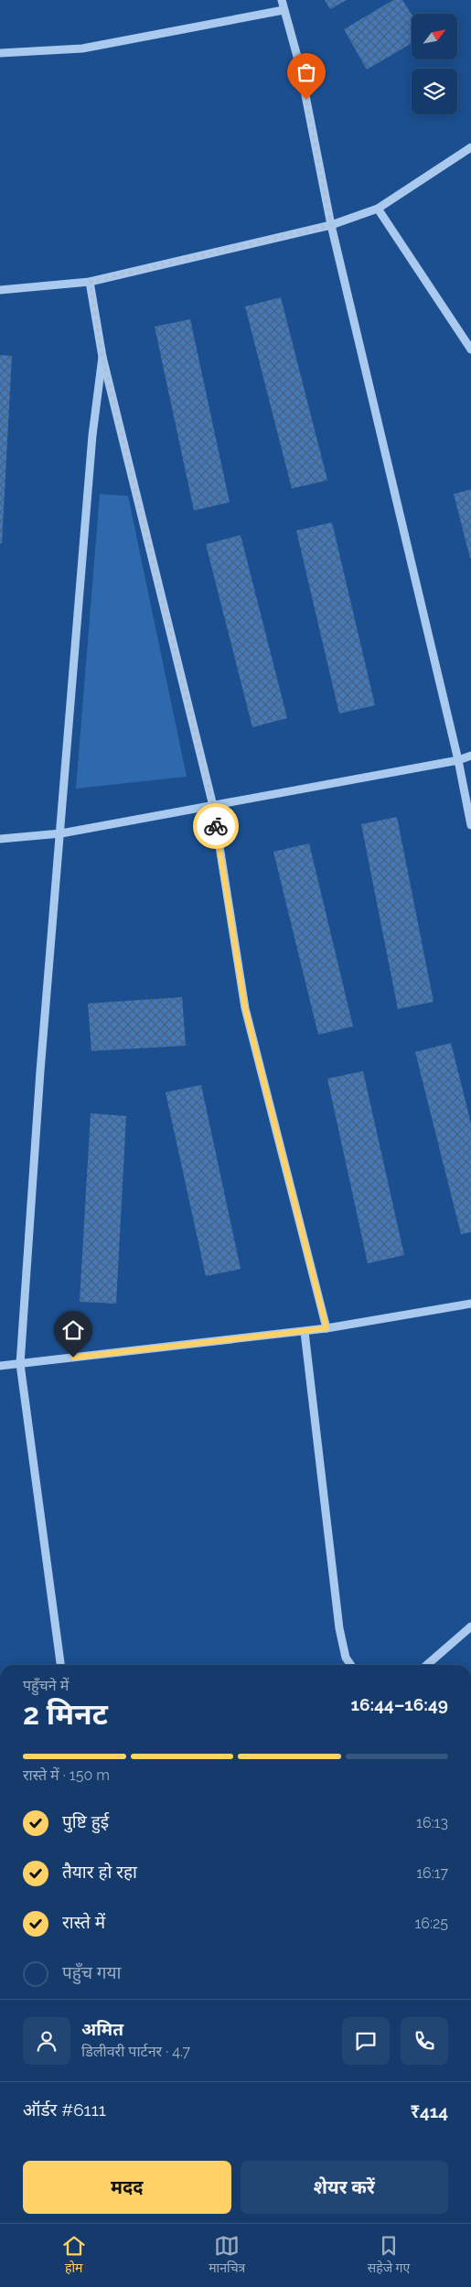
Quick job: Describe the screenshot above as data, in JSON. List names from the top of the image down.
{
  "north": "top right",
  "page": {
    "heading": ["2 मिनट", "पहुँचने में", "16:44–16:49"],
    "panel": [
      "अमित",
      "डिलीवरी पार्टनर · 4.7",
      "ऑर्डर #6111",
      "₹414"
    ],
    "bar": "रास्ते में · 150 m",
    "list": [
      ["पुष्टि हुई", "16:13"],
      ["तैयार हो रहा", "16:17"],
      ["रास्ते में", "16:25"],
      "पहुँच गया"
    ],
    "buttons": ["मदद", "शेयर करें"],
    "tabs": ["होम", "मानचित्र", "सहेजे गए"]
  }
}
